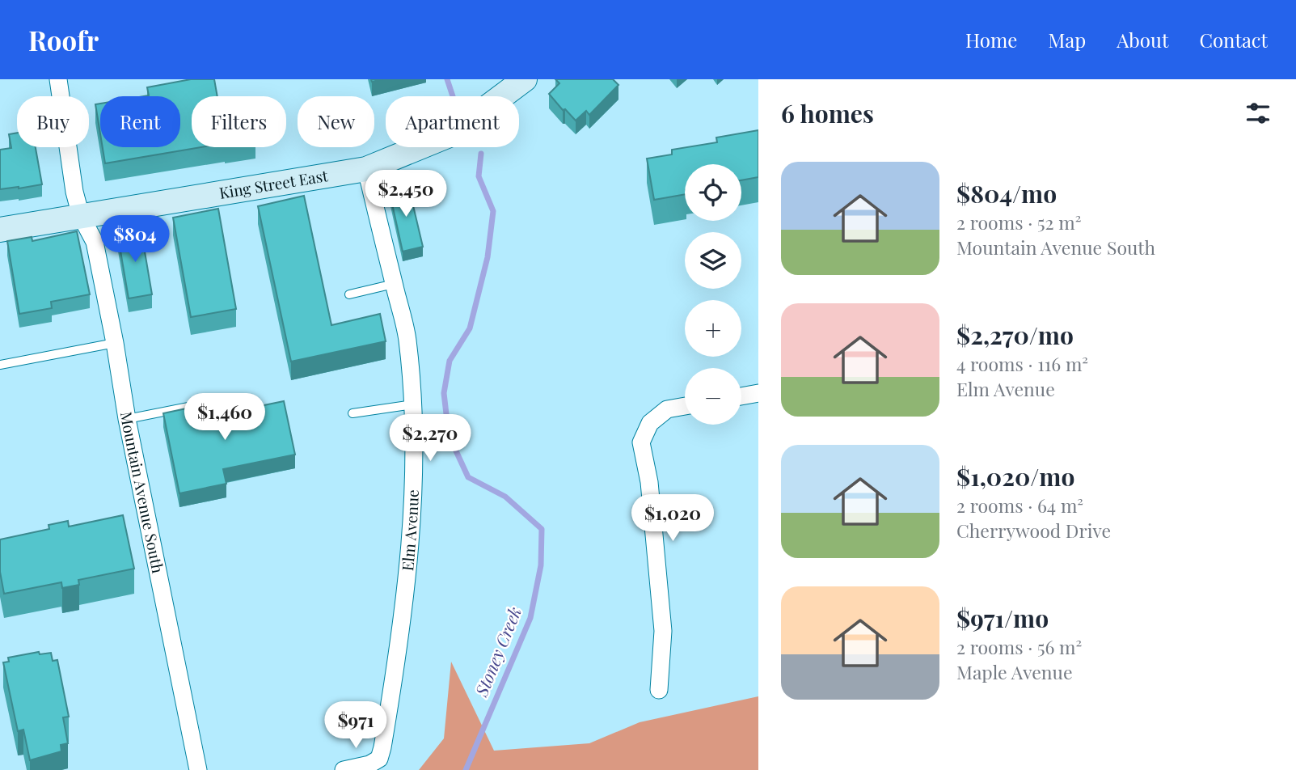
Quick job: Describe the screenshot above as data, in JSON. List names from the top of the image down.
{
  "streets": {
    "main road": ["King Street East"],
    "street": ["Mountain Avenue South", "Elm Avenue"]
  },
  "crossings": [
    ["King Street East", "Mountain Avenue South"],
    ["King Street East", "Elm Avenue"]
  ],
  "water": ["Stoney Creek"],
  "page": {
    "header": "Roofr",
    "nav": [
      "Home",
      "Map",
      "About",
      "Contact"
    ],
    "heading": "6 homes",
    "chip": [
      "Buy",
      "Rent",
      "Filters",
      "New",
      "Apartment"
    ],
    "list": [
      {
        "name": "$804/mo",
        "note": "2 rooms · 52 m² · Mountain Avenue South"
      },
      {
        "name": "$2,270/mo",
        "note": "4 rooms · 116 m² · Elm Avenue"
      },
      {
        "name": "$1,020/mo",
        "note": "2 rooms · 64 m² · Cherrywood Drive"
      },
      {
        "name": "$971/mo",
        "note": "2 rooms · 56 m² · Maple Avenue"
      }
    ],
    "map_buttons": ["+", "−"],
    "price": [
      "$2,450",
      "$804",
      "$1,460",
      "$2,270",
      "$1,020",
      "$971"
    ]
  }
}
